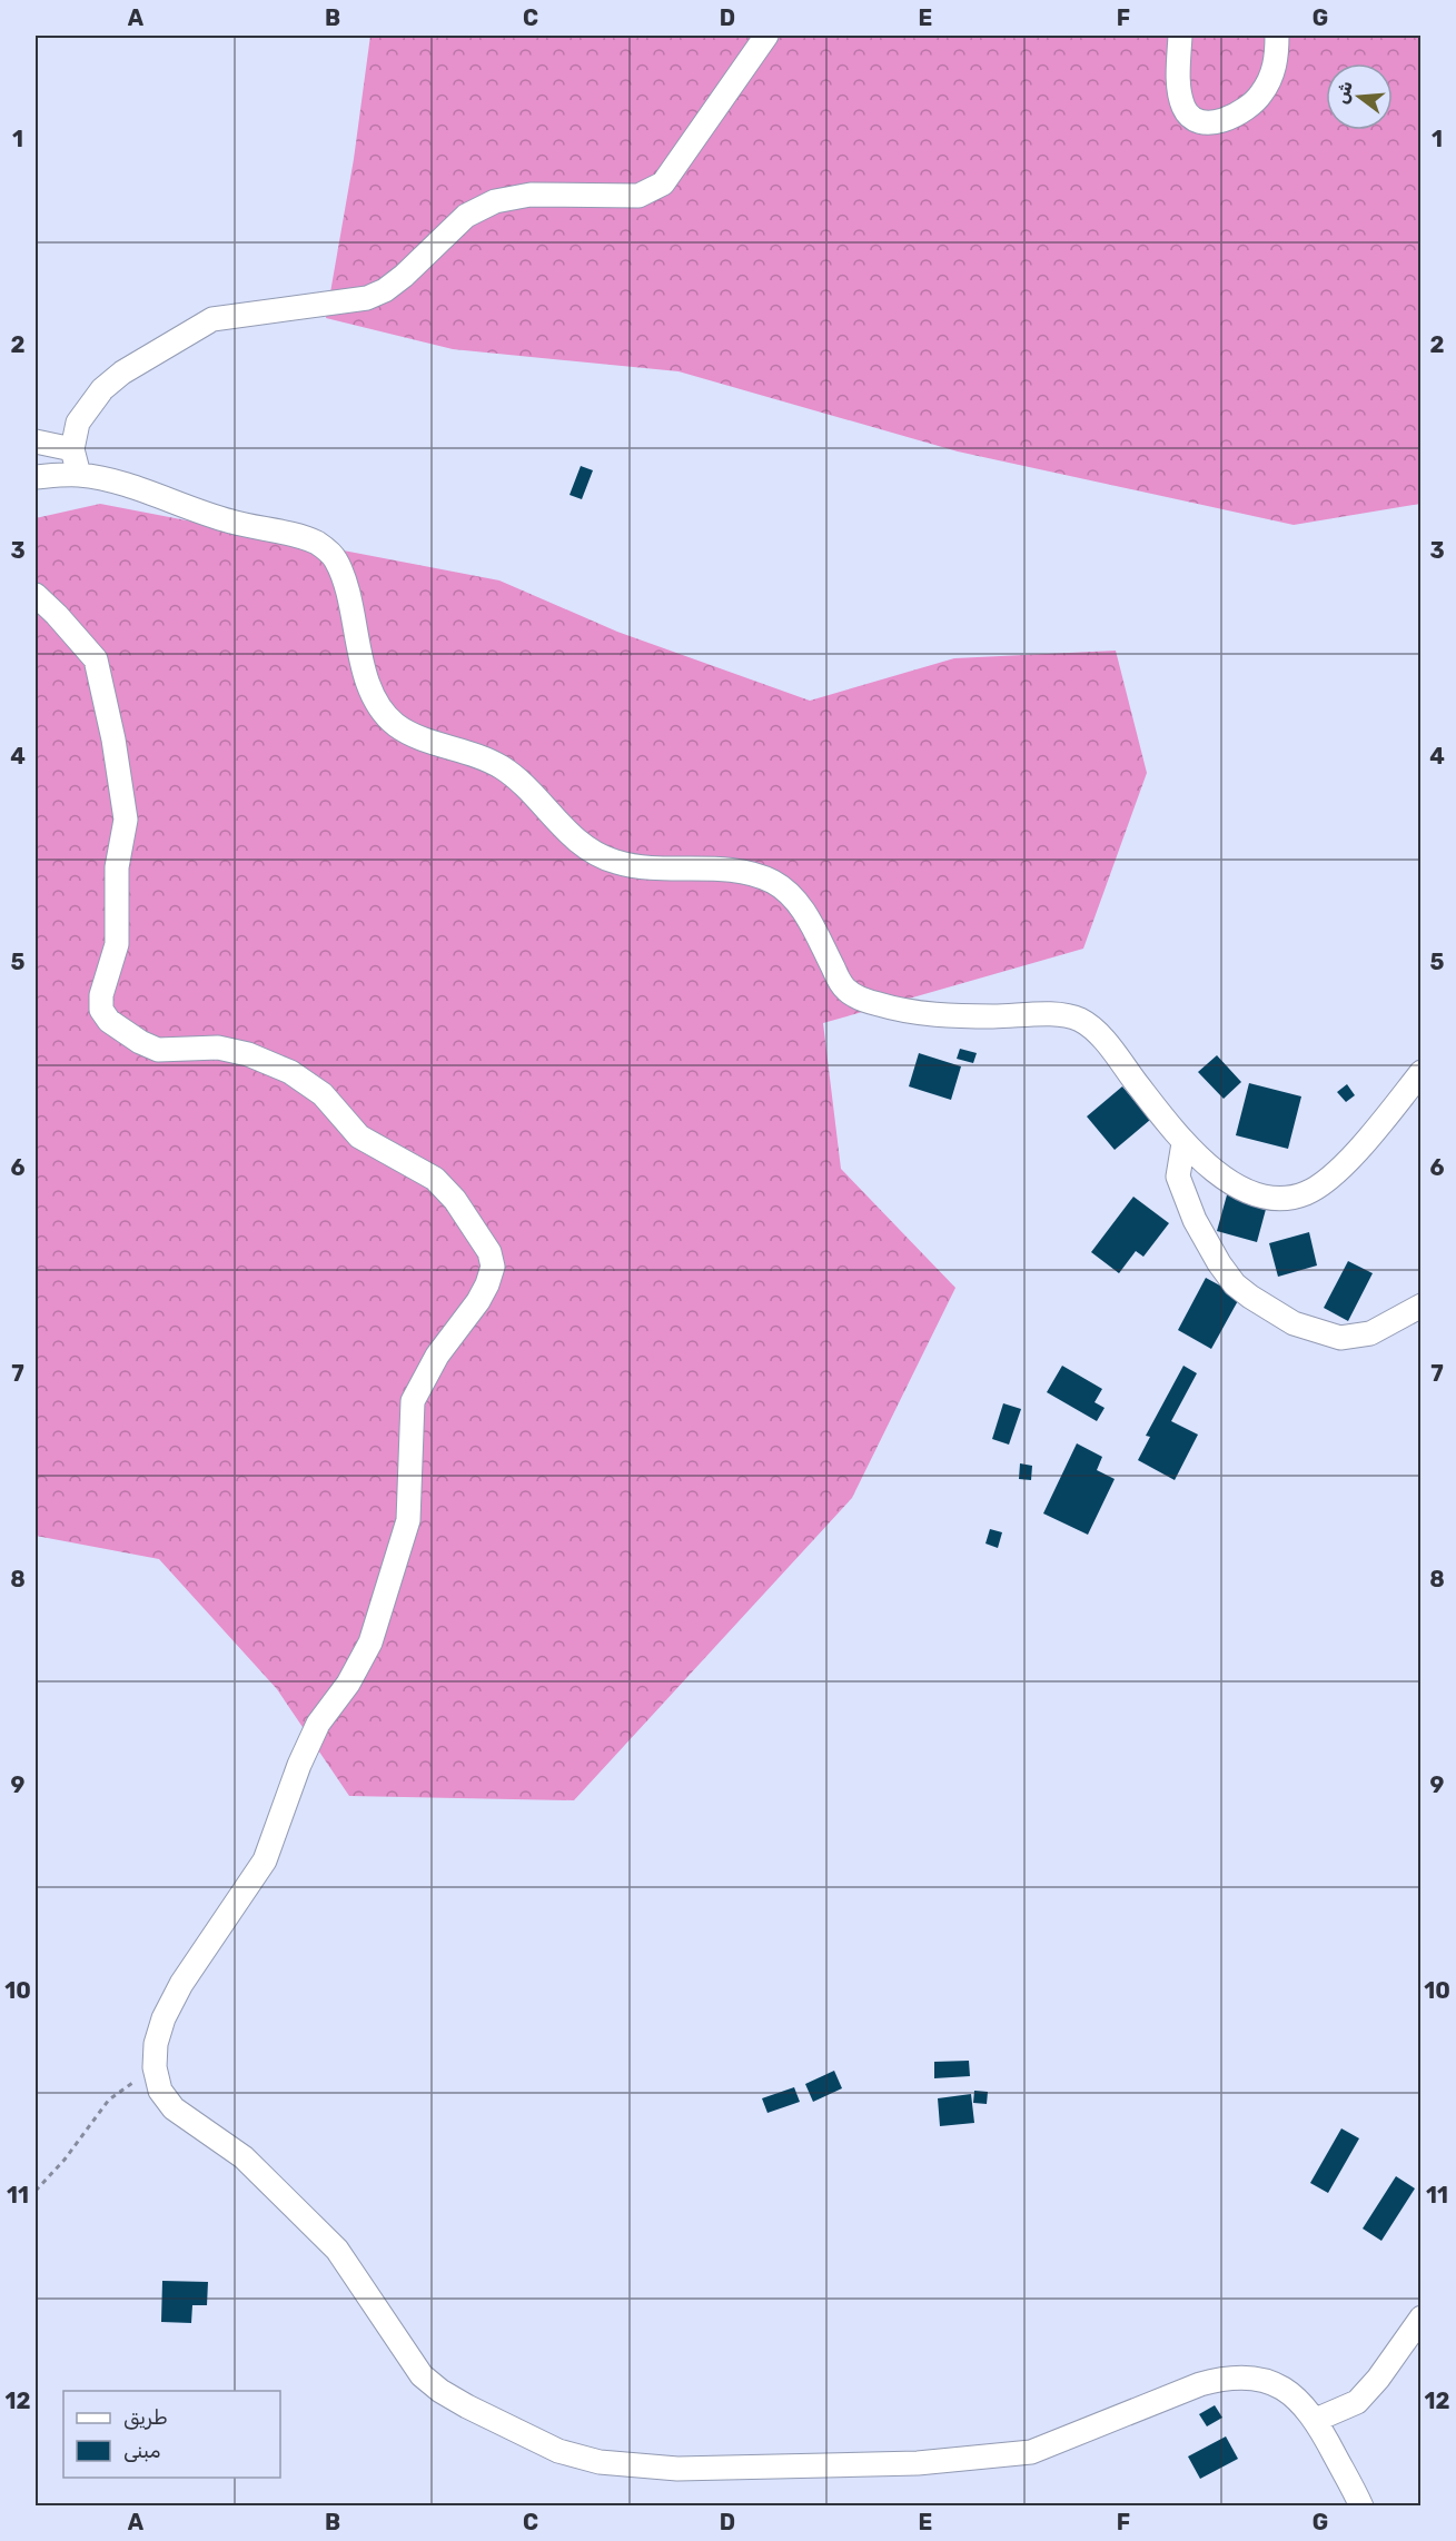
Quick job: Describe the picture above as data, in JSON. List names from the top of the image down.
{
  "legend": ["طريق", "مبنى"],
  "north": "left",
  "grid": {
    "columns": [
      "A",
      "B",
      "C",
      "D",
      "E",
      "F",
      "G"
    ],
    "rows": [
      "1",
      "2",
      "3",
      "4",
      "5",
      "6",
      "7",
      "8",
      "9",
      "10",
      "11",
      "12"
    ]
  }
}
